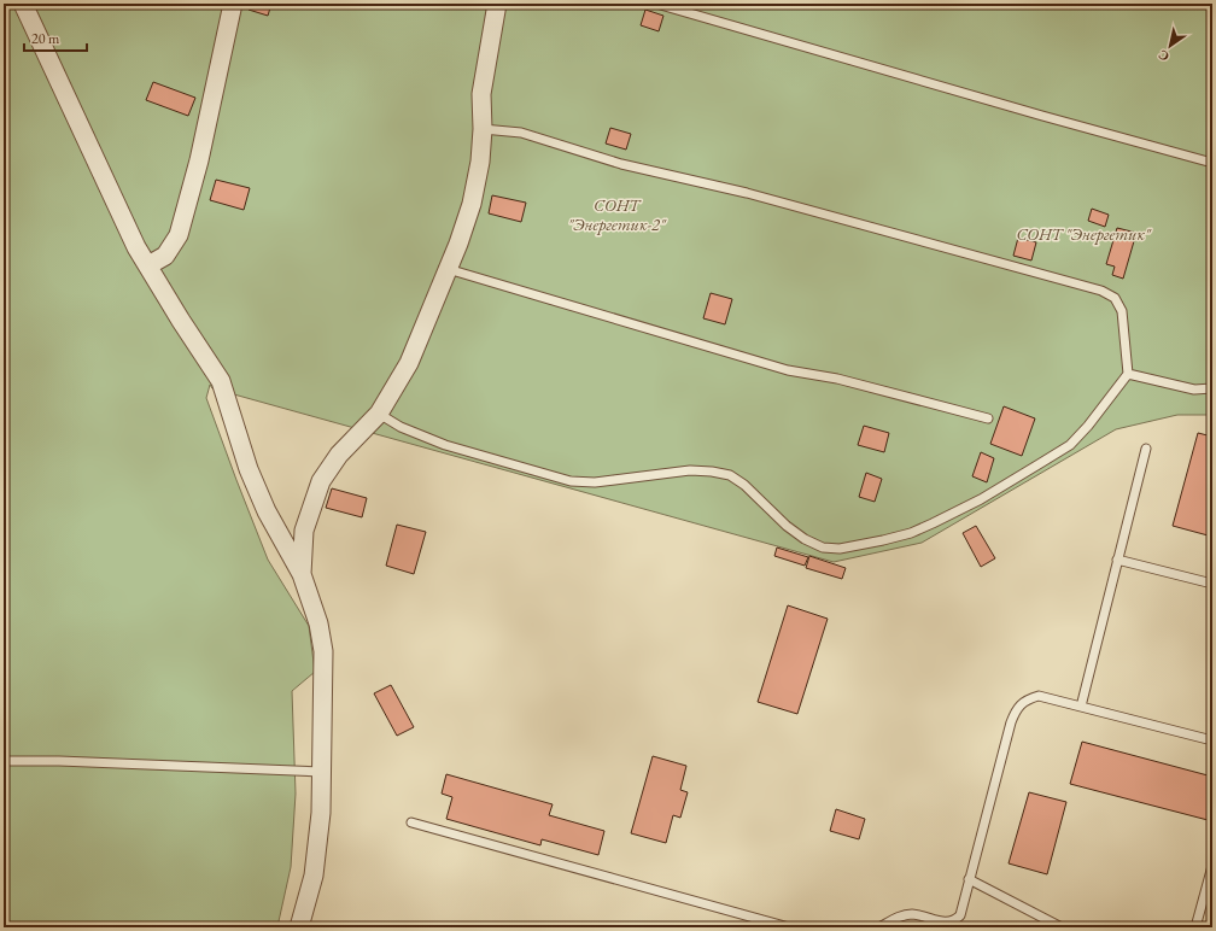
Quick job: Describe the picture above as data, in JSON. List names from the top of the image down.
{
  "parks": ["СОНТ \"Энергетик-2\"", "СОНТ \"Энергетик\""],
  "scale_bar": "20 m",
  "north": "bottom left"
}
